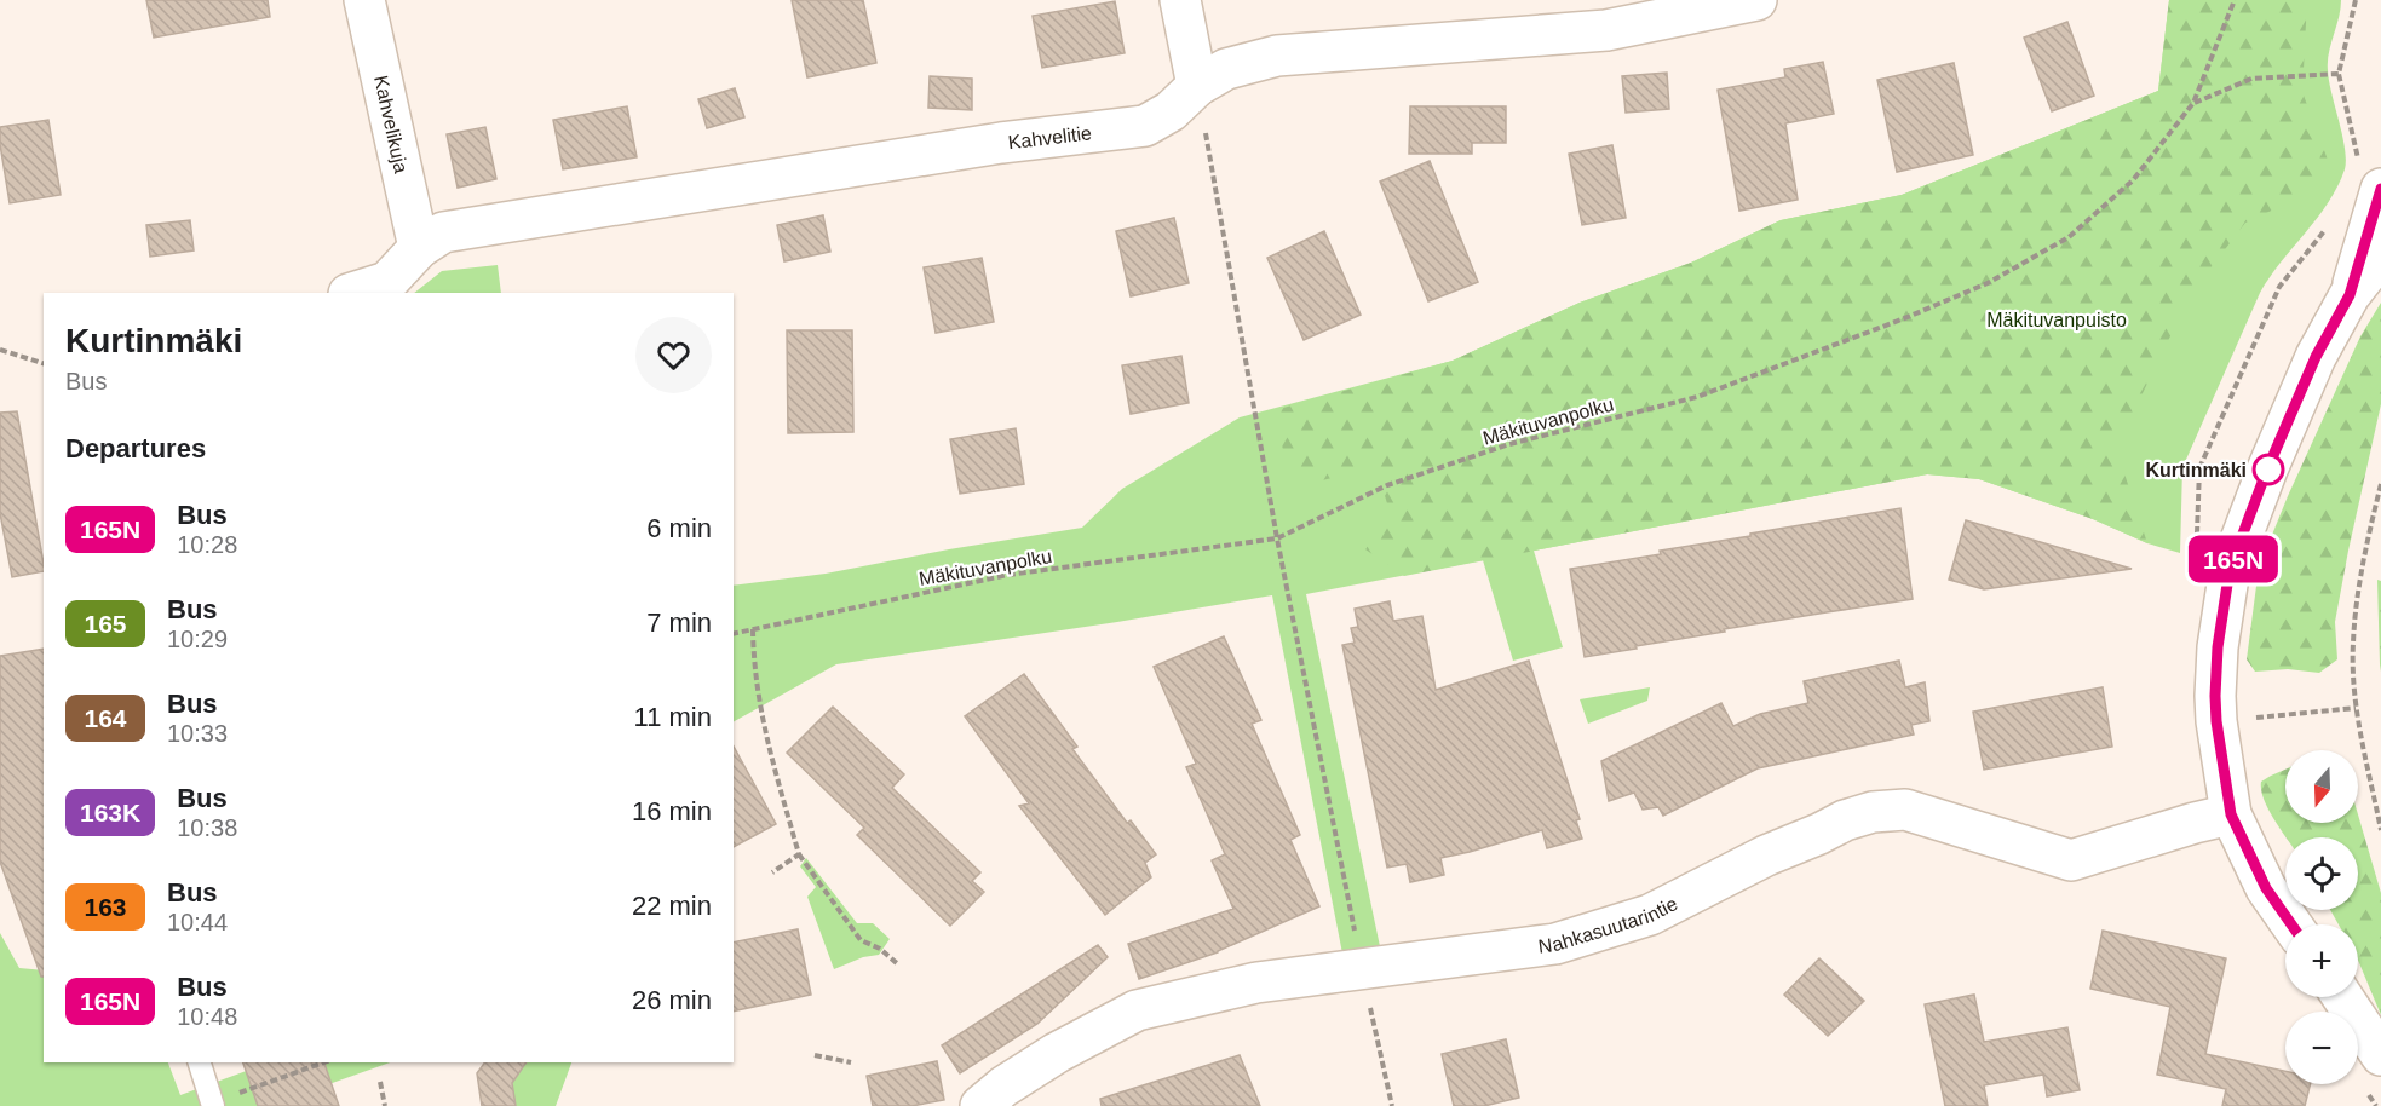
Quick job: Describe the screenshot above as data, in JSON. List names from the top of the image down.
{
  "streets": {
    "street": ["Kahvelikuja", "Kahvelitie", "Nahkasuutarintie"],
    "path": ["Mäkituvanpolku"]
  },
  "crossings": [
    ["Kahvelikuja", "Kahvelitie"]
  ],
  "parks": ["Mäkituvanpuisto"],
  "places": ["Kurtinmäki"],
  "lines": ["bus line 165N"],
  "north": "bottom",
  "page": {
    "on_map": "165N",
    "heading": [
      ["Kurtinmäki", "Bus"],
      "Departures"
    ],
    "list": [
      {
        "mark": "165N",
        "name": "Bus",
        "note": "10:28",
        "value": "6 min"
      },
      {
        "mark": "165",
        "name": "Bus",
        "note": "10:29",
        "value": "7 min"
      },
      {
        "mark": "164",
        "name": "Bus",
        "note": "10:33",
        "value": "11 min"
      },
      {
        "mark": "163K",
        "name": "Bus",
        "note": "10:38",
        "value": "16 min"
      },
      {
        "mark": "163",
        "name": "Bus",
        "note": "10:44",
        "value": "22 min"
      },
      {
        "mark": "165N",
        "name": "Bus",
        "note": "10:48",
        "value": "26 min"
      }
    ],
    "map_buttons": ["+", "−"]
  }
}
